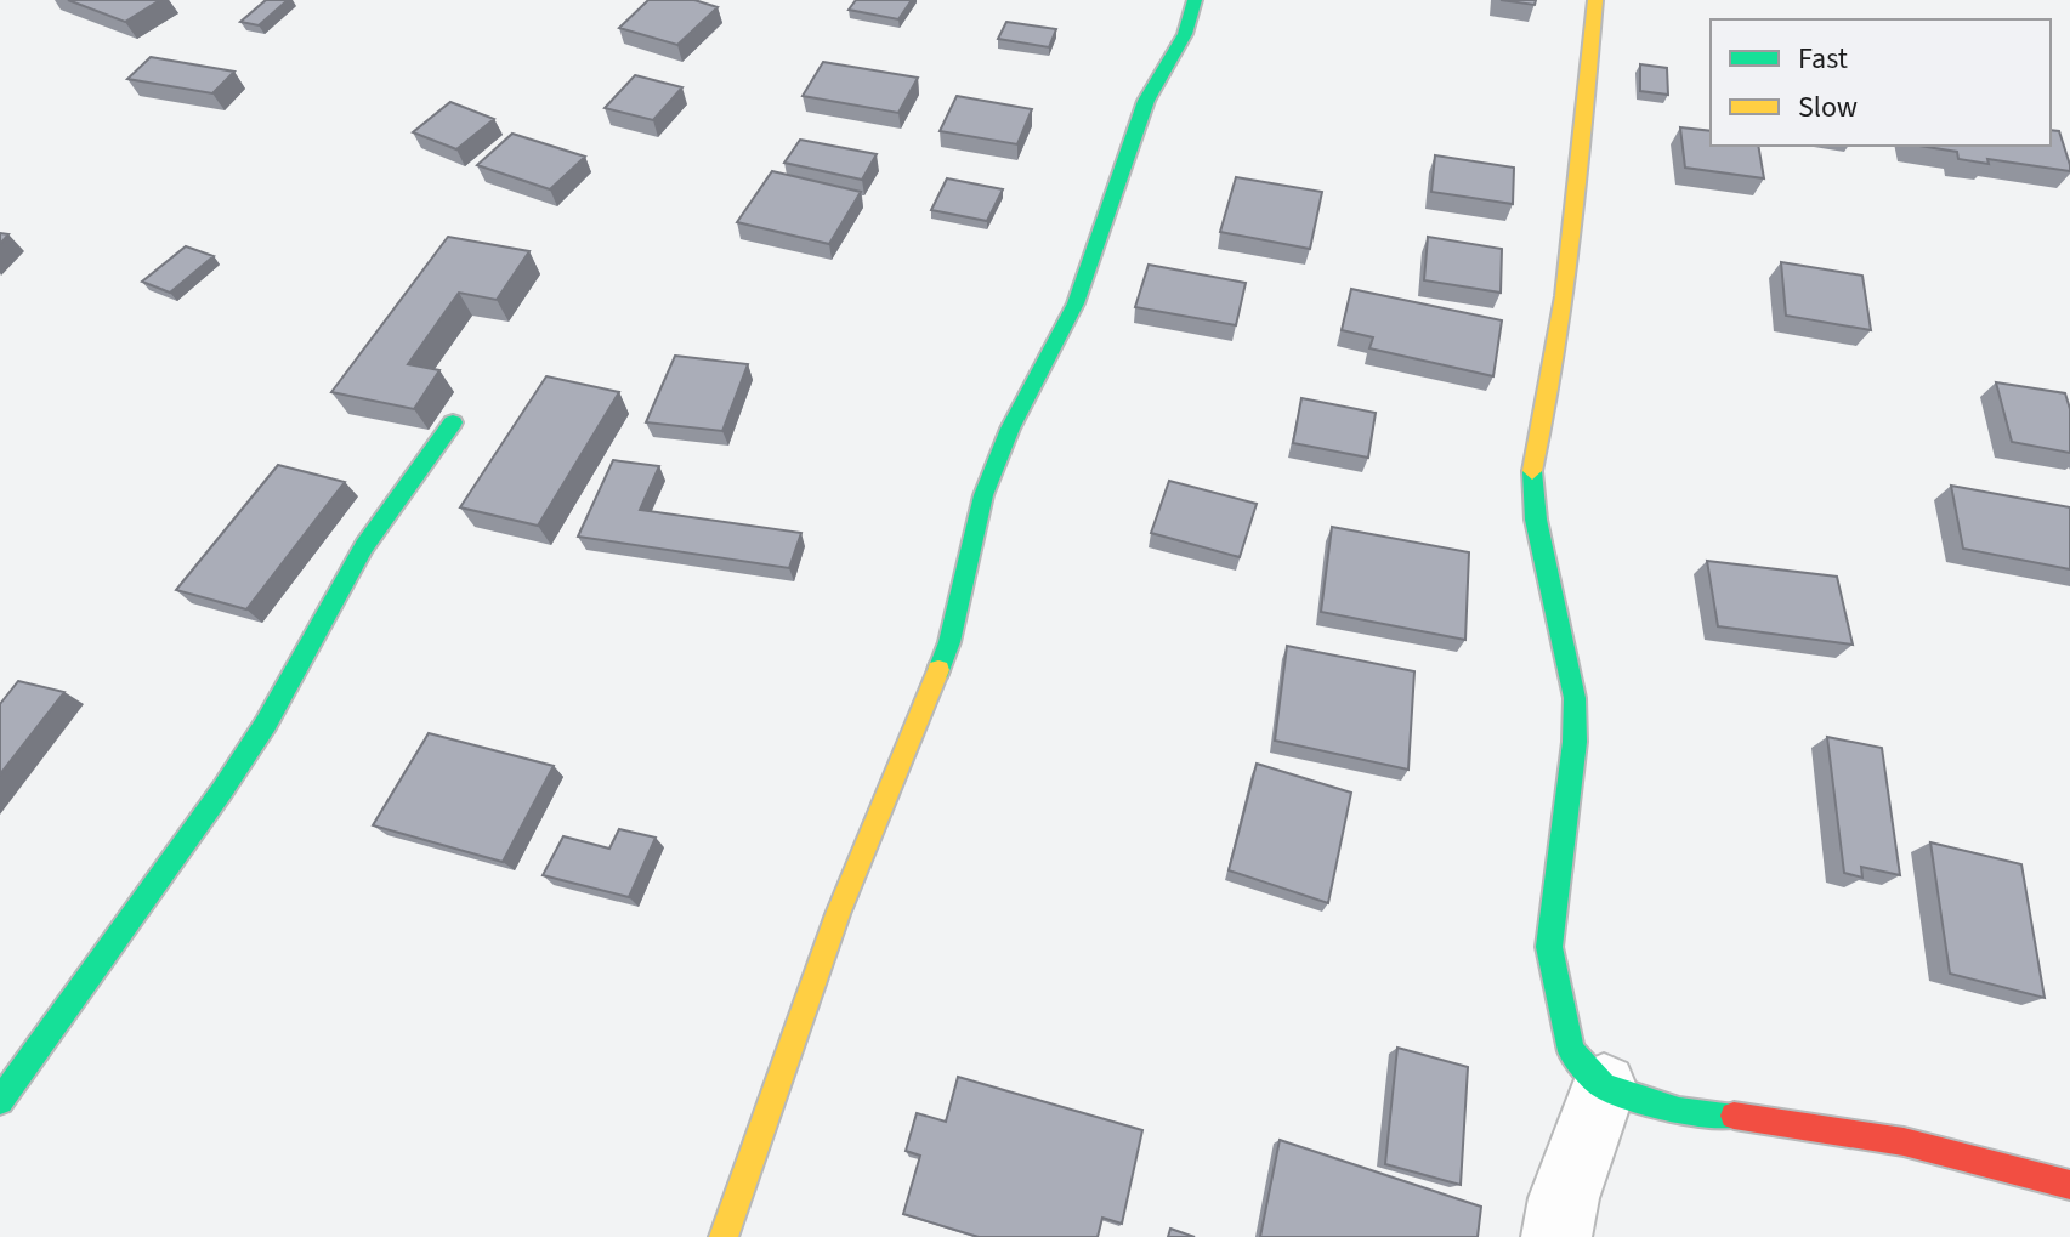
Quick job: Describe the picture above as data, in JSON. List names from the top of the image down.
{
  "legend": ["Fast", "Slow"]
}
